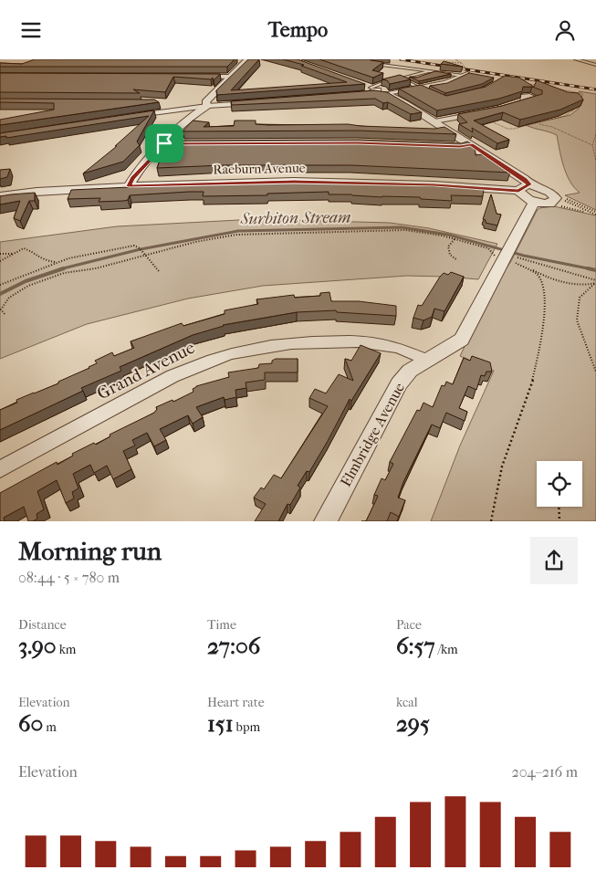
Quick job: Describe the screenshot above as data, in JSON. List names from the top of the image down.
{
  "streets": {
    "street": ["Raeburn Avenue", "Grand Avenue", "Elmbridge Avenue"]
  },
  "crossings": [
    ["Grand Avenue", "Elmbridge Avenue"]
  ],
  "water": ["Surbiton Stream"],
  "page": {
    "header": "Tempo",
    "heading": ["Morning run", "08:44 · 5 × 780 m"],
    "stats": [
      ["Distance", "3.90 km"],
      ["Time", "27:06"],
      ["Pace", "6:57 /km"],
      ["Elevation", "60 m"],
      ["Heart rate", "151 bpm"],
      ["kcal", "295"]
    ],
    "chart": ["Elevation", "204–216 m"]
  }
}
